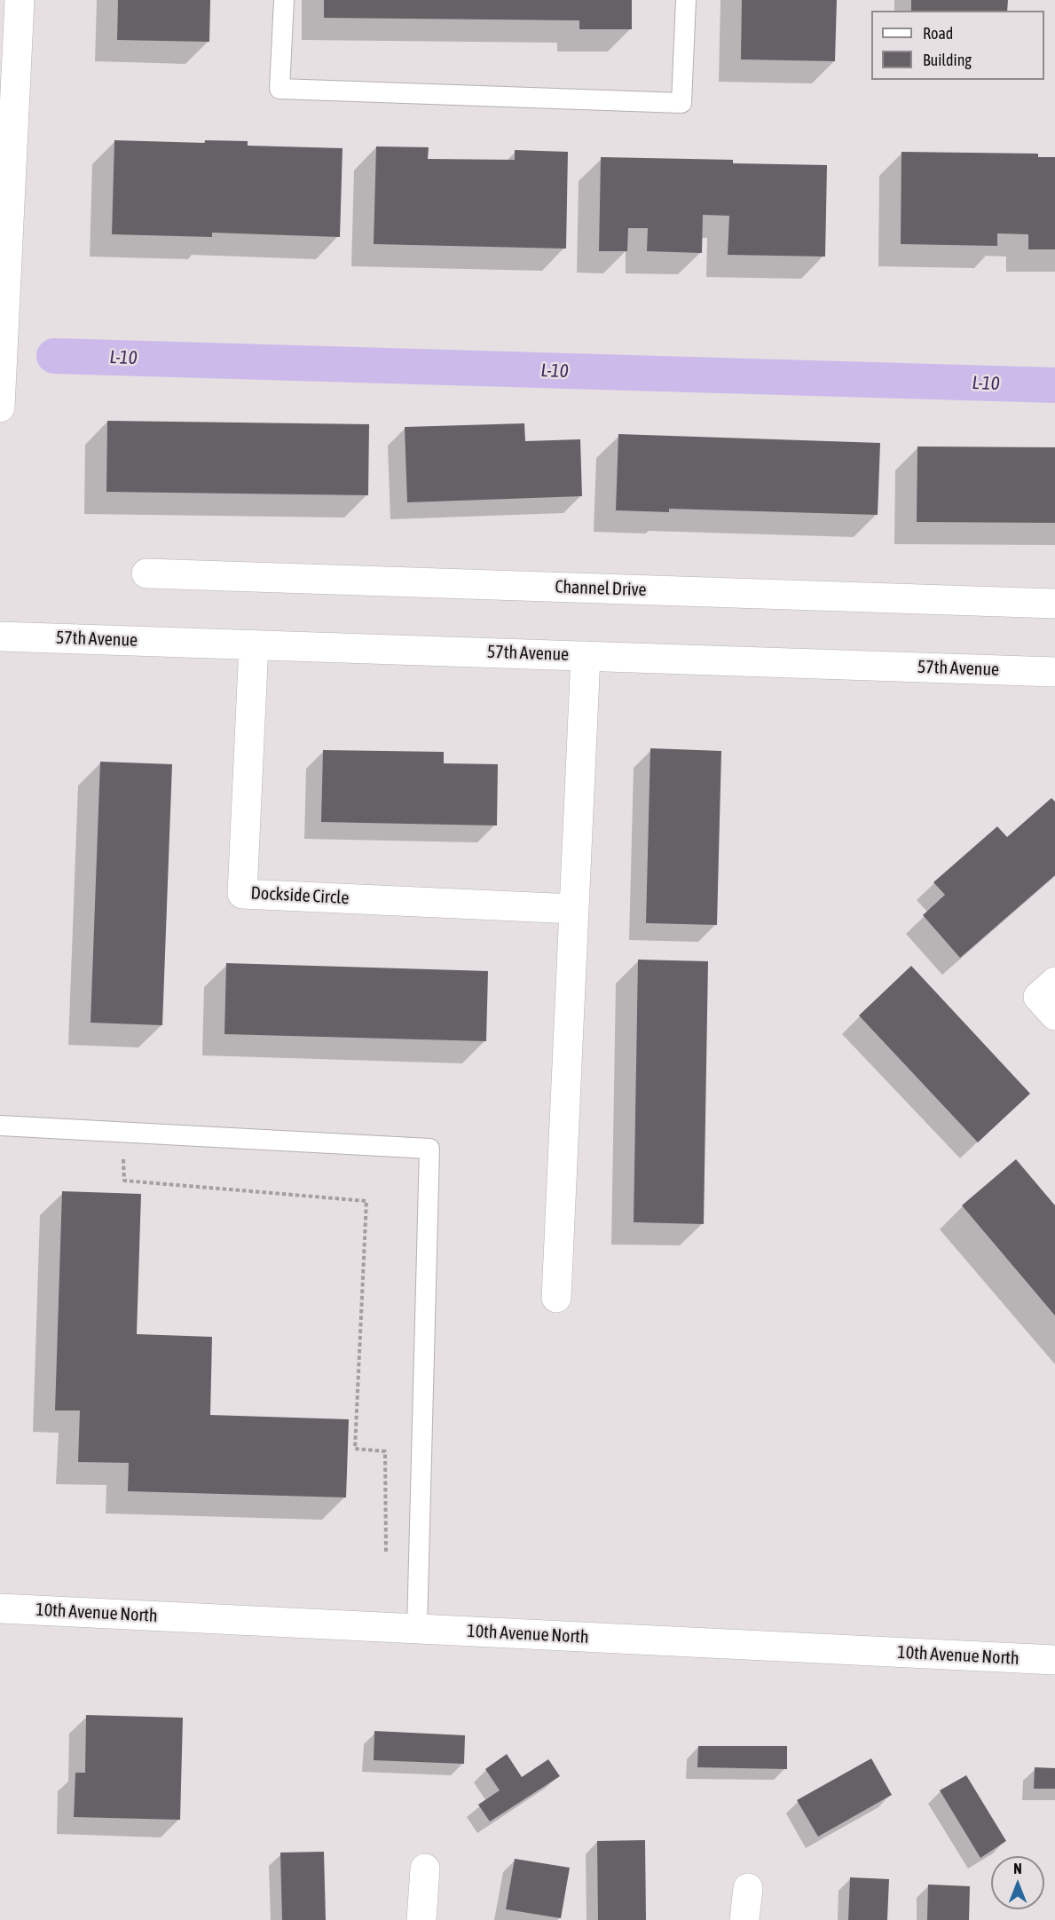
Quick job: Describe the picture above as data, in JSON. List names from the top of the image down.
{
  "streets": {
    "street": [
      "Channel Drive",
      "57th Avenue",
      "Dockside Circle",
      "10th Avenue North"
    ]
  },
  "crossings": [
    ["57th Avenue", "Dockside Circle"]
  ],
  "water": ["L-10"],
  "legend": ["Road", "Building"],
  "north": "top"
}
